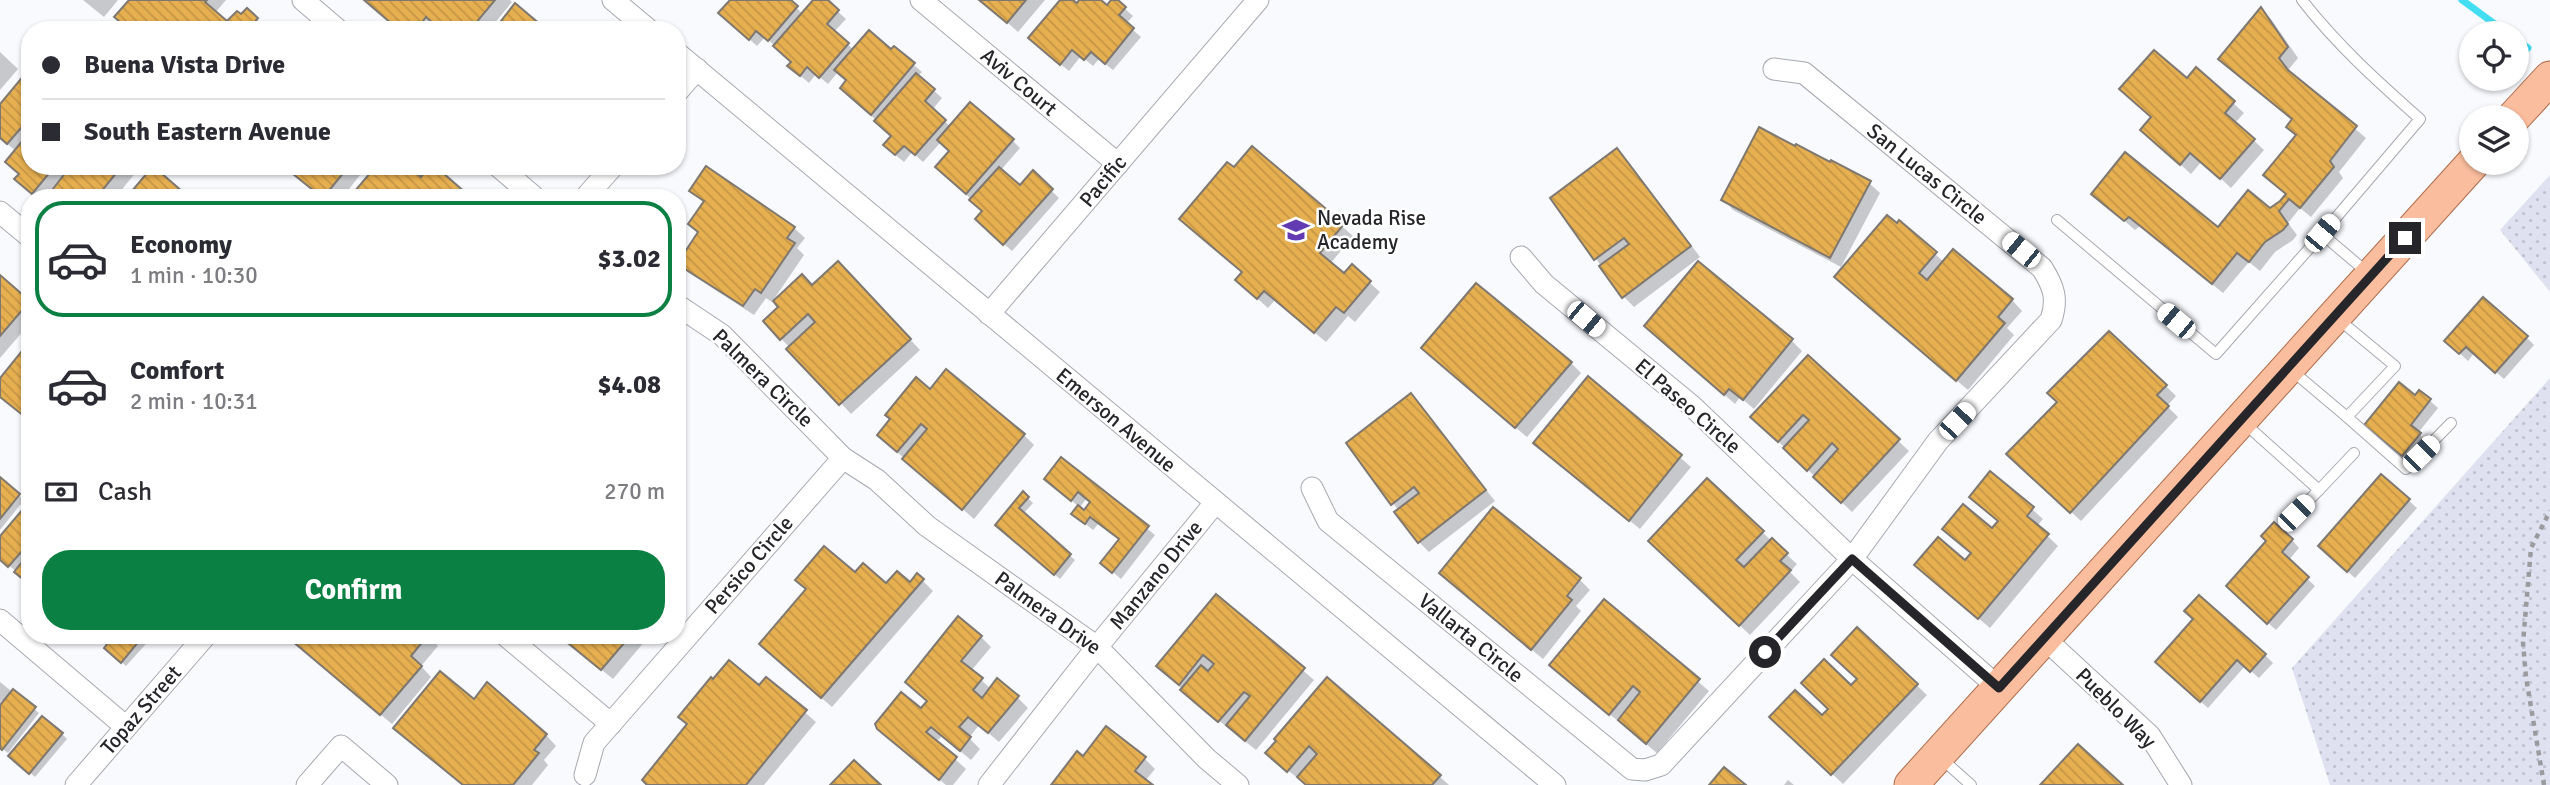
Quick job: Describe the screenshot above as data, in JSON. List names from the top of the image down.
{
  "streets": {
    "street": [
      "Aviv Court",
      "San Lucas Circle",
      "Pacific",
      "Palmera Circle",
      "El Paseo Circle",
      "Emerson Avenue",
      "Persico Circle",
      "Manzano Drive",
      "Palmera Drive",
      "Vallarta Circle",
      "Pueblo Way",
      "Topaz Street"
    ]
  },
  "crossings": [
    ["Aviv Court", "Pacific"],
    ["San Lucas Circle", "El Paseo Circle"],
    ["San Lucas Circle", "Vallarta Circle"],
    ["Pacific", "Emerson Avenue"],
    ["Palmera Circle", "Persico Circle"],
    ["Palmera Circle", "Palmera Drive"],
    ["El Paseo Circle", "Vallarta Circle"],
    ["Emerson Avenue", "Manzano Drive"],
    ["Persico Circle", "Palmera Drive"],
    ["Manzano Drive", "Palmera Drive"]
  ],
  "places": {
    "school or university": ["Nevada Rise Academy"]
  },
  "page": {
    "banner": ["Buena Vista Drive", "South Eastern Avenue"],
    "list": [
      {
        "name": "Economy",
        "note": "1 min · 10:30",
        "value": "$3.02"
      },
      {
        "name": "Comfort",
        "note": "2 min · 10:31",
        "value": "$4.08"
      }
    ],
    "pay": ["Cash", "270 m"],
    "buttons": "Confirm"
  }
}
